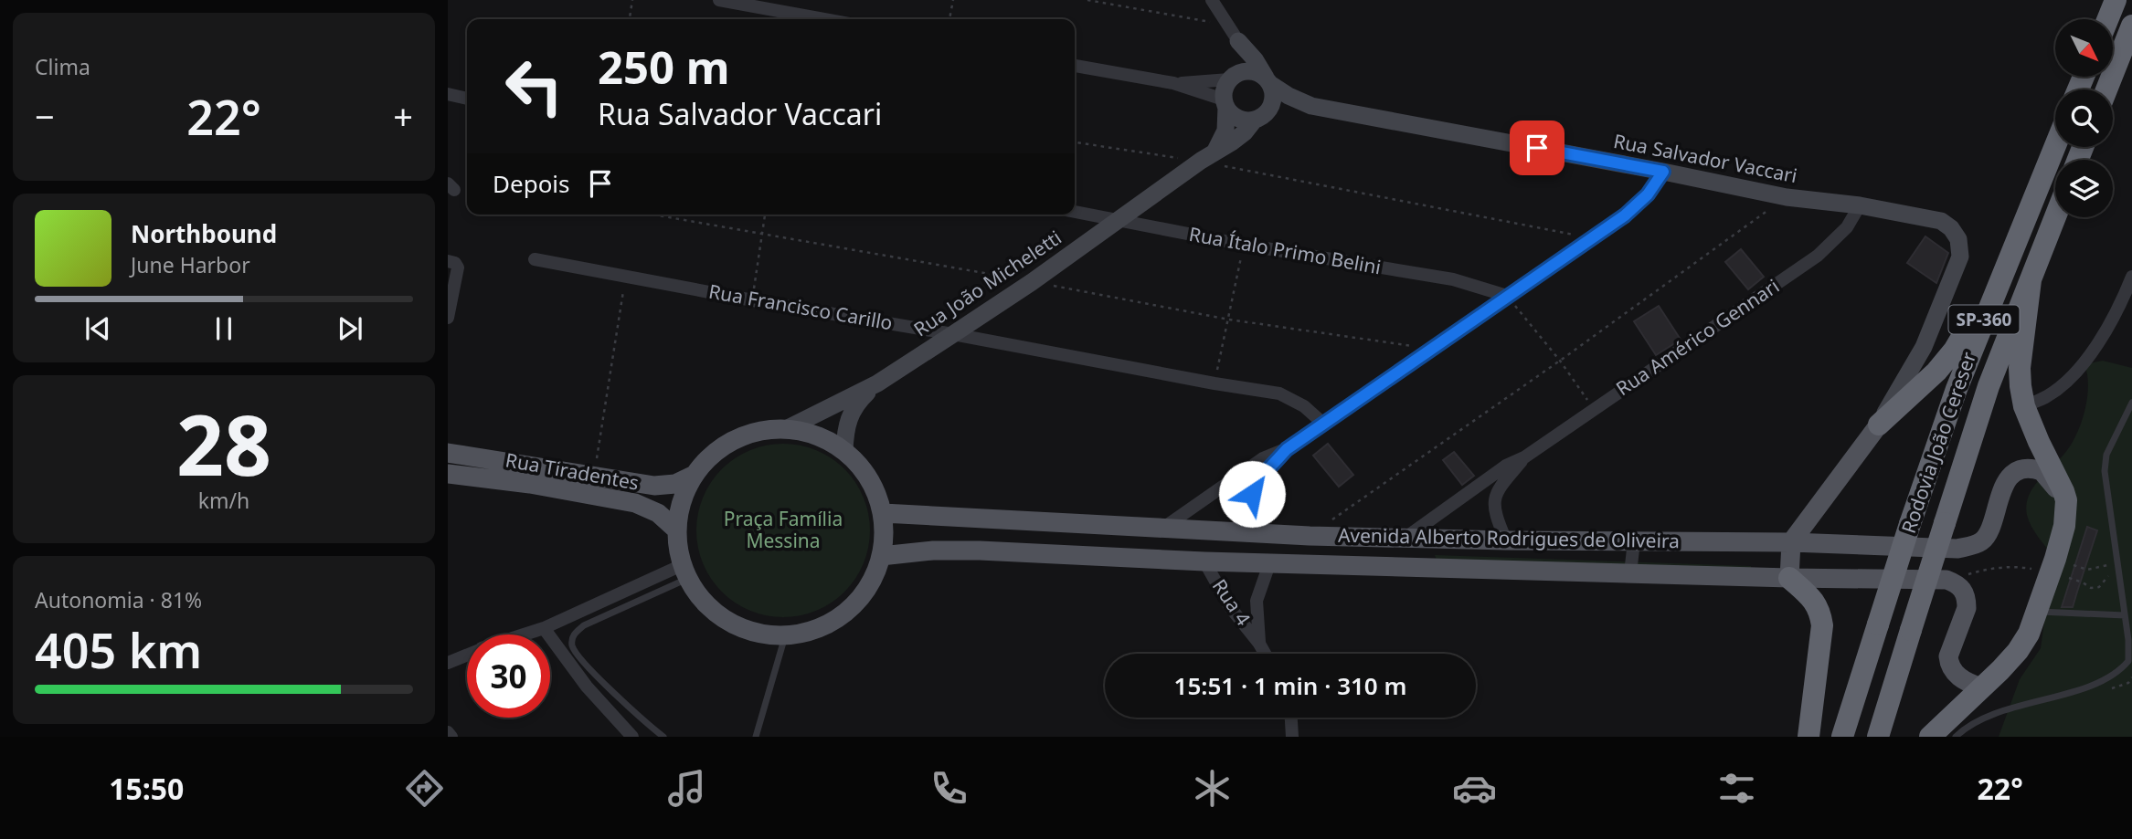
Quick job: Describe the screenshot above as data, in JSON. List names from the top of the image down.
{
  "streets": {
    "highway": ["SP-360", "Rodovia João Cereser"],
    "main road": ["Rua Tiradentes", "Avenida Alberto Rodrigues de Oliveira"],
    "street": [
      "Rua Salvador Vaccari",
      "Rua Ítalo Primo Belini",
      "Rua João Micheletti",
      "Rua Francisco Carillo",
      "Rua Américo Gennari",
      "Rua 4"
    ]
  },
  "crossings": [
    ["Rua Salvador Vaccari", "Rua João Micheletti"],
    ["Rua Salvador Vaccari", "Rua Américo Gennari"],
    ["Rua Ítalo Primo Belini", "Rua João Micheletti"],
    ["Rua João Micheletti", "Rua Francisco Carillo"],
    ["Rua João Micheletti", "Rua Tiradentes"],
    ["Rua João Micheletti", "Avenida Alberto Rodrigues de Oliveira"],
    ["Rua Américo Gennari", "Avenida Alberto Rodrigues de Oliveira"],
    ["Rua Tiradentes", "Avenida Alberto Rodrigues de Oliveira"],
    ["Avenida Alberto Rodrigues de Oliveira", "Rua 4"]
  ],
  "parks": ["Praça Família Messina"],
  "north": "bottom right",
  "page": {
    "tile": [
      "Clima",
      ["28", "km/h"],
      ["Autonomia · 81%", "405 km"]
    ],
    "turn": ["250 m", "Rua Salvador Vaccari"],
    "heat": ["−", "22°", "+"],
    "then": "Depois",
    "song": ["Northbound", "June Harbor"],
    "limit": "30",
    "trip": "15:51 · 1 min · 310 m",
    "tabs": ["15:50", "22°"]
  }
}
